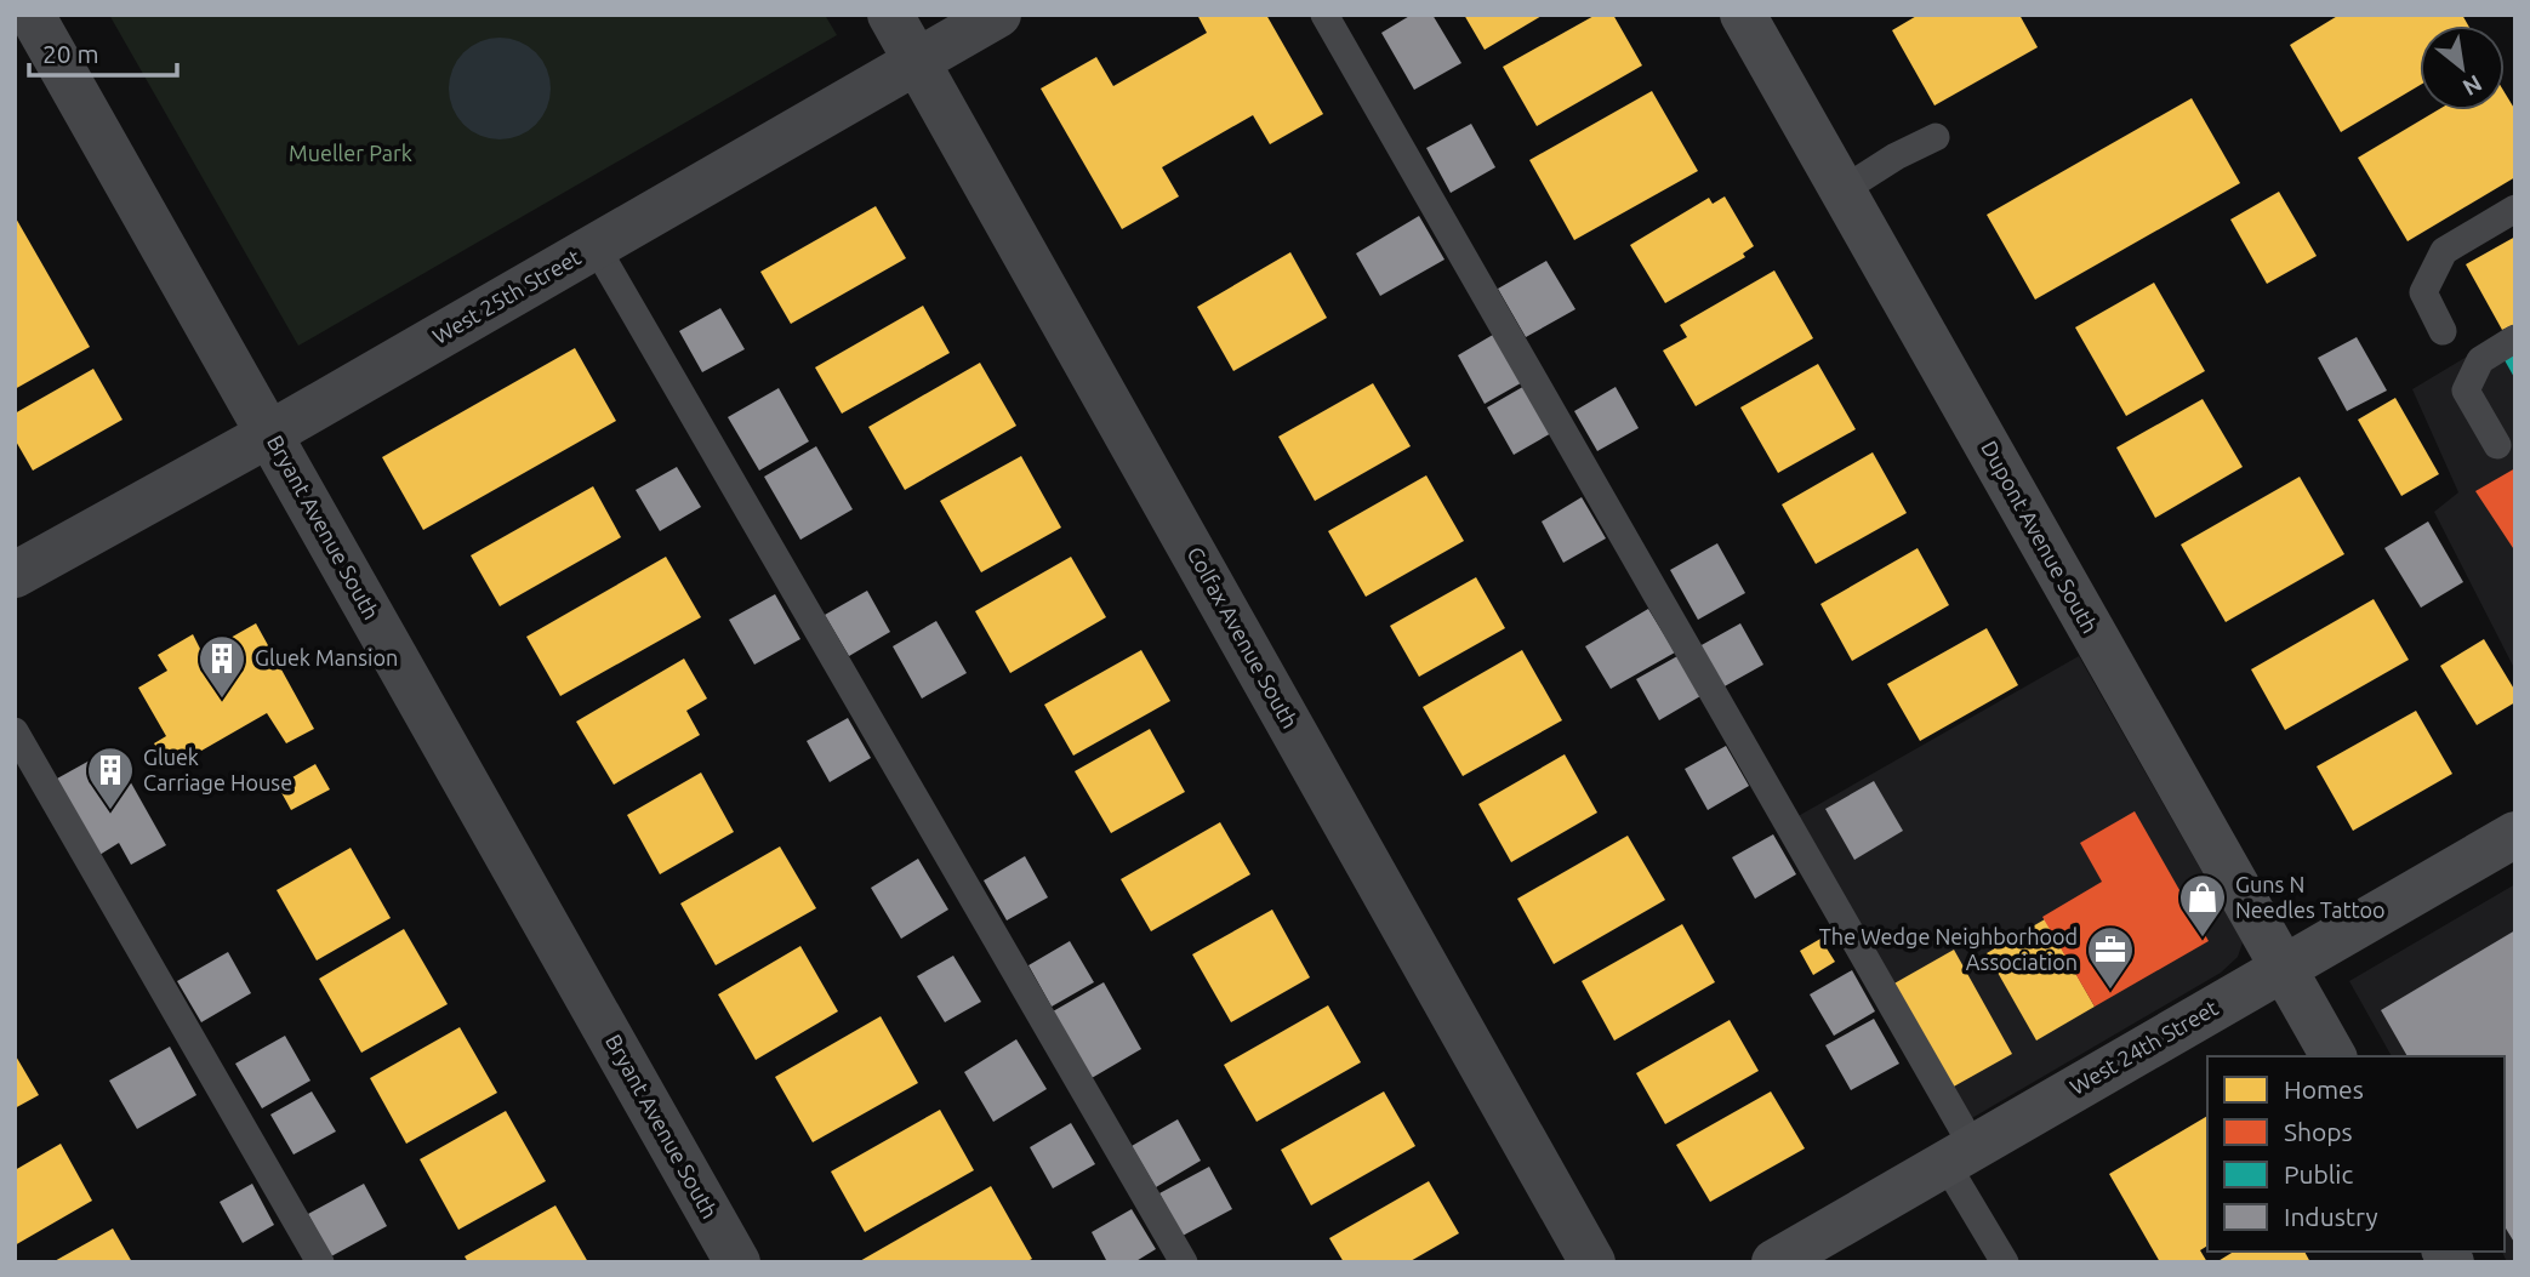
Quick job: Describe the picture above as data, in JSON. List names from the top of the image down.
{
  "streets": {
    "street": [
      "West 25th Street",
      "Bryant Avenue South",
      "Dupont Avenue South",
      "Colfax Avenue South",
      "West 24th Street"
    ]
  },
  "crossings": [
    ["West 25th Street", "Bryant Avenue South"],
    ["West 25th Street", "Colfax Avenue South"],
    ["Dupont Avenue South", "West 24th Street"]
  ],
  "parks": ["Mueller Park"],
  "places": {
    "building": ["Gluek Mansion", "Gluek Carriage House"],
    "shop": ["Guns N Needles Tattoo"],
    "office": ["The Wedge Neighborhood Association"]
  },
  "legend": [
    "Homes",
    "Shops",
    "Public",
    "Industry"
  ],
  "scale_bar": "20 m",
  "north": "bottom right"
}
